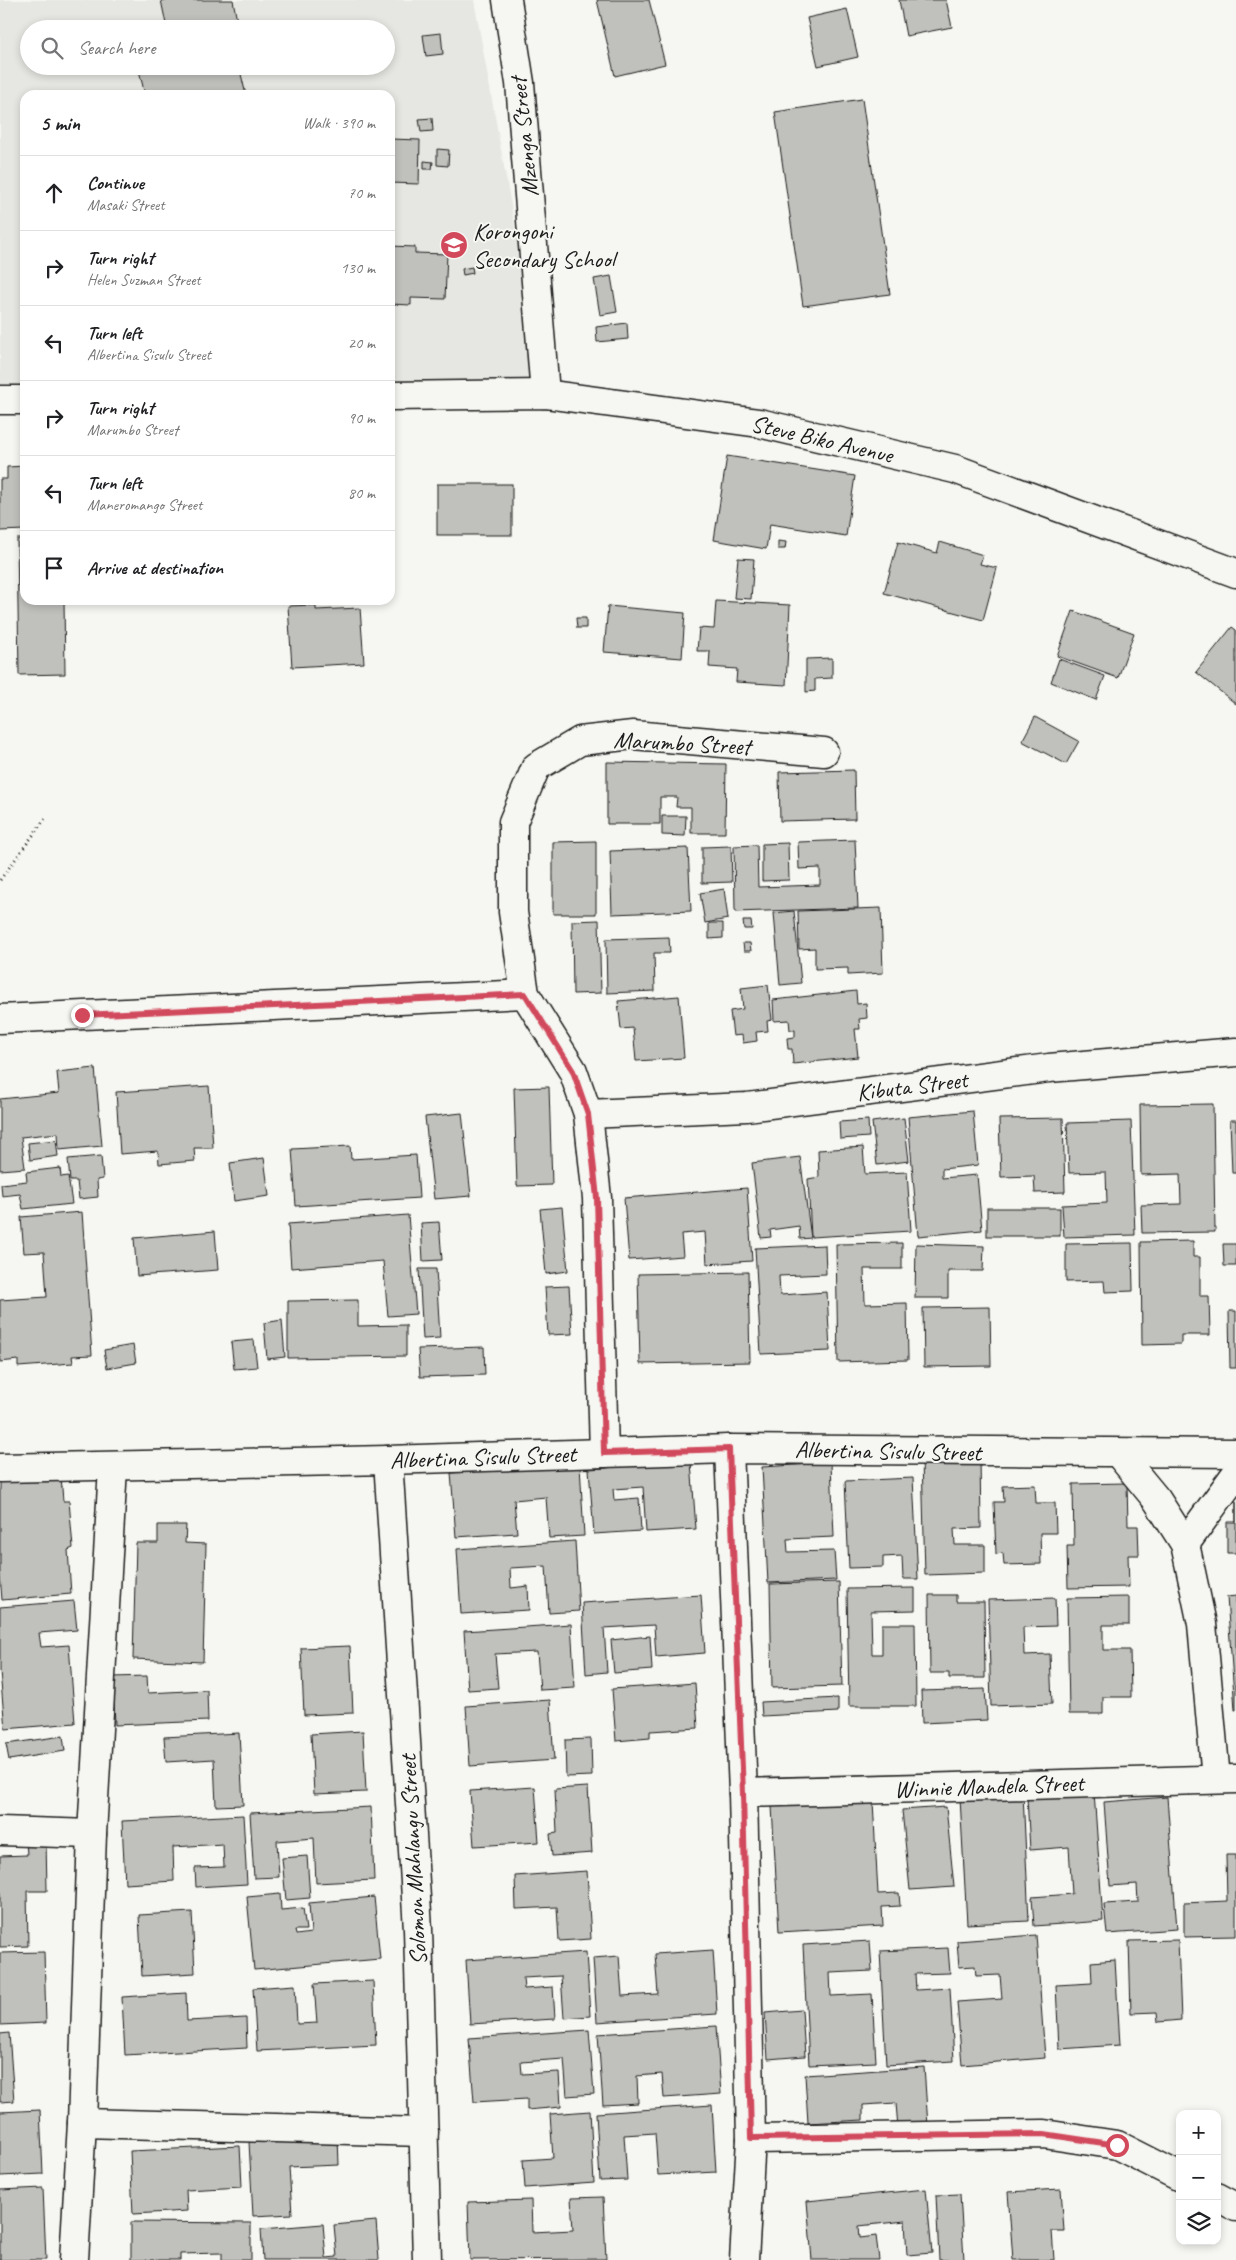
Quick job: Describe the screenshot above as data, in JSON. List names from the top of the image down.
{
  "streets": {
    "street": [
      "Mzenga Street",
      "Steve Biko Avenue",
      "Marumbo Street",
      "Kibuta Street",
      "Albertina Sisulu Street",
      "Winnie Mandela Street",
      "Solomon Mahlangu Street"
    ]
  },
  "crossings": [
    ["Mzenga Street", "Steve Biko Avenue"],
    ["Marumbo Street", "Kibuta Street"],
    ["Marumbo Street", "Albertina Sisulu Street"],
    ["Albertina Sisulu Street", "Solomon Mahlangu Street"]
  ],
  "places": {
    "school or university": ["Korongoni Secondary School"]
  },
  "page": {
    "search": "Search here",
    "heading": ["5 min", "Walk · 390 m"],
    "list": [
      ["Continue", "Masaki Street", "70 m"],
      ["Turn right", "Helen Suzman Street", "130 m"],
      ["Turn left", "Albertina Sisulu Street", "20 m"],
      ["Turn right", "Marumbo Street", "90 m"],
      ["Turn left", "Maneromango Street", "80 m"],
      "Arrive at destination"
    ],
    "map_buttons": ["+", "−"]
  }
}
